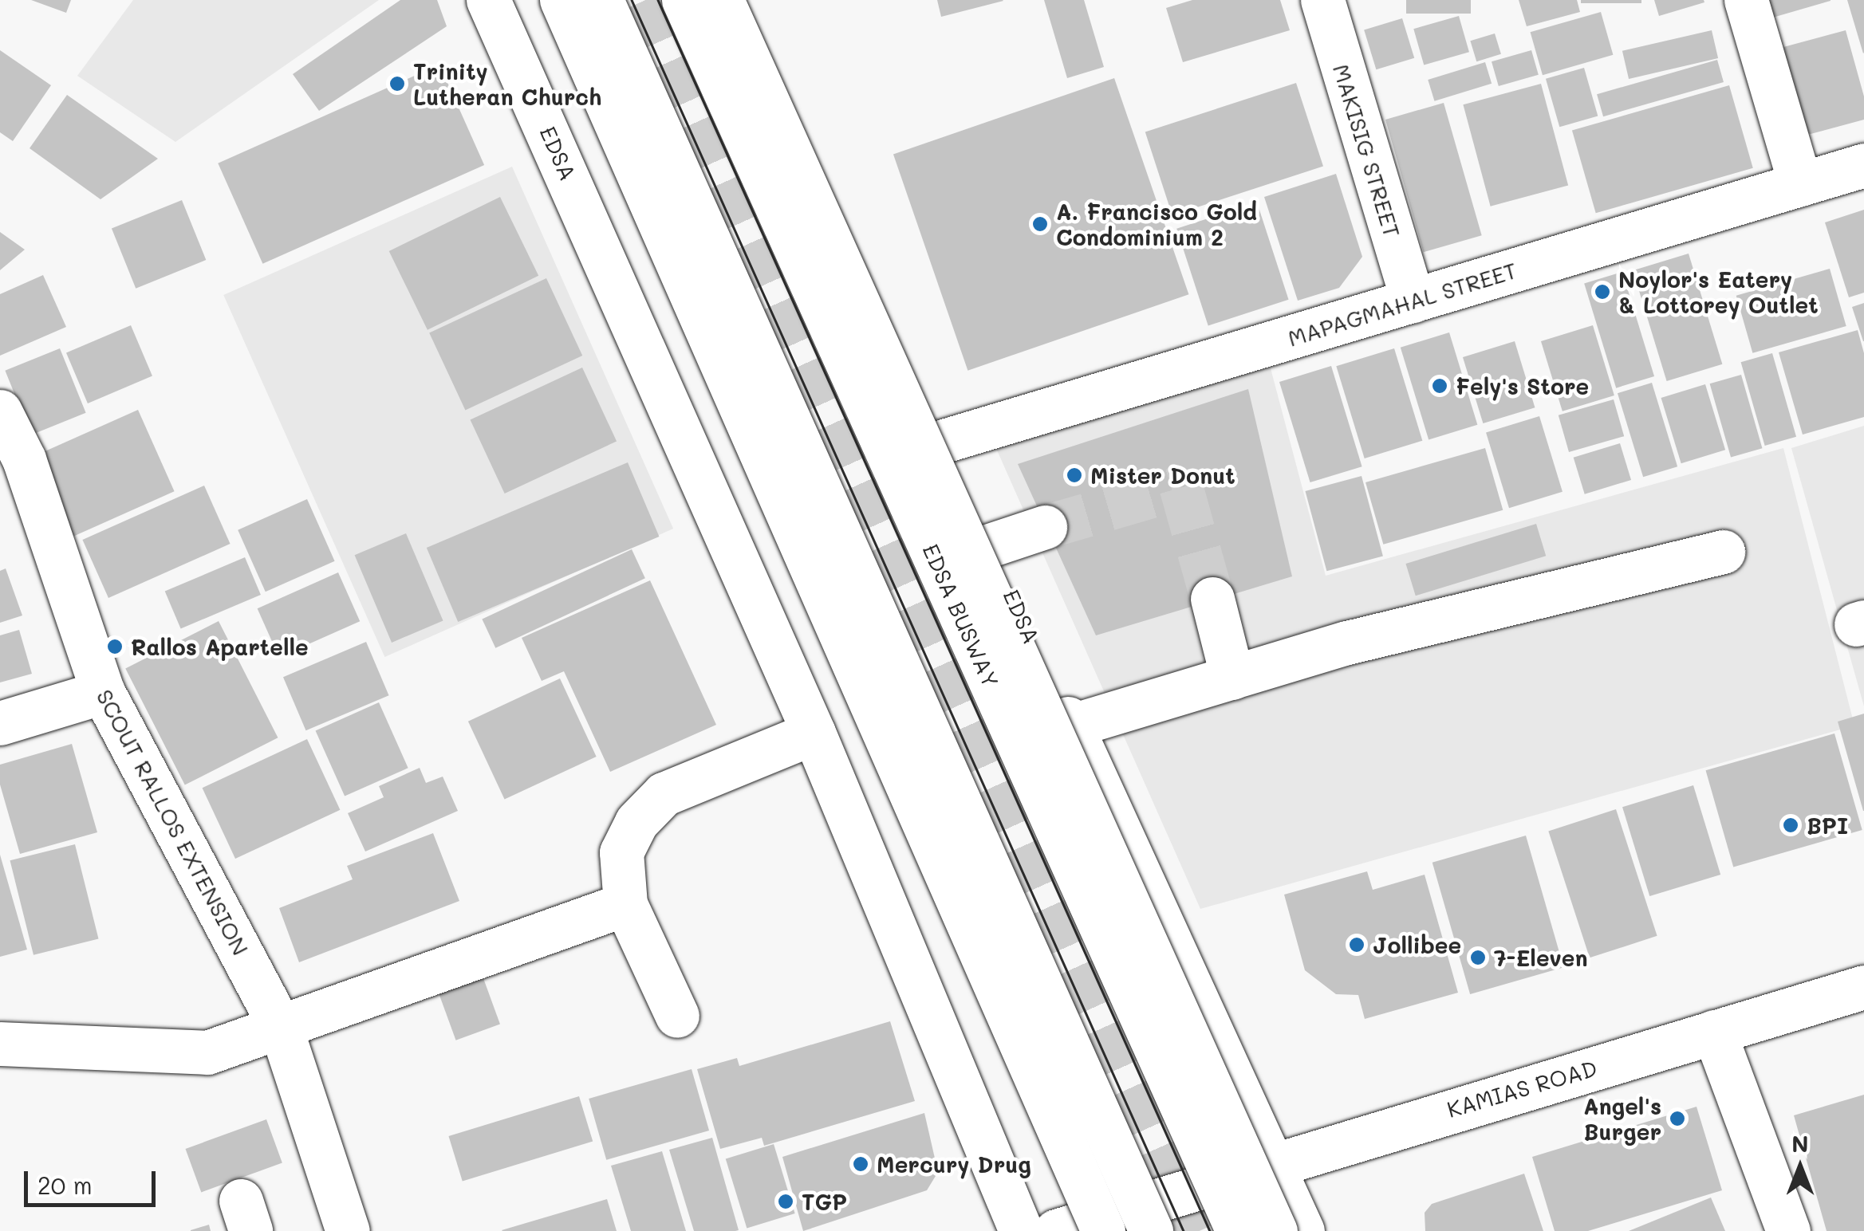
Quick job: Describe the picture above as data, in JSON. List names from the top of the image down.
{
  "streets": {
    "main road": [
      "MAKISIG STREET",
      "EDSA",
      "MAPAGMAHAL STREET",
      "EDSA BUSWAY",
      "SCOUT RALLOS EXTENSION",
      "KAMIAS ROAD"
    ]
  },
  "crossings": [
    ["MAKISIG STREET", "MAPAGMAHAL STREET"],
    ["EDSA", "MAPAGMAHAL STREET"],
    ["EDSA", "KAMIAS ROAD"]
  ],
  "places": [
    "Trinity Lutheran Church",
    "A. Francisco Gold Condominium 2",
    "Noylor's Eatery & Lottorey Outlet",
    "Fely's Store",
    "Mister Donut",
    "Rallos Apartelle",
    "BPI",
    "Jollibee",
    "7-Eleven",
    "Angel's Burger",
    "Mercury Drug",
    "TGP"
  ],
  "scale_bar": "20 m",
  "north": "top"
}
